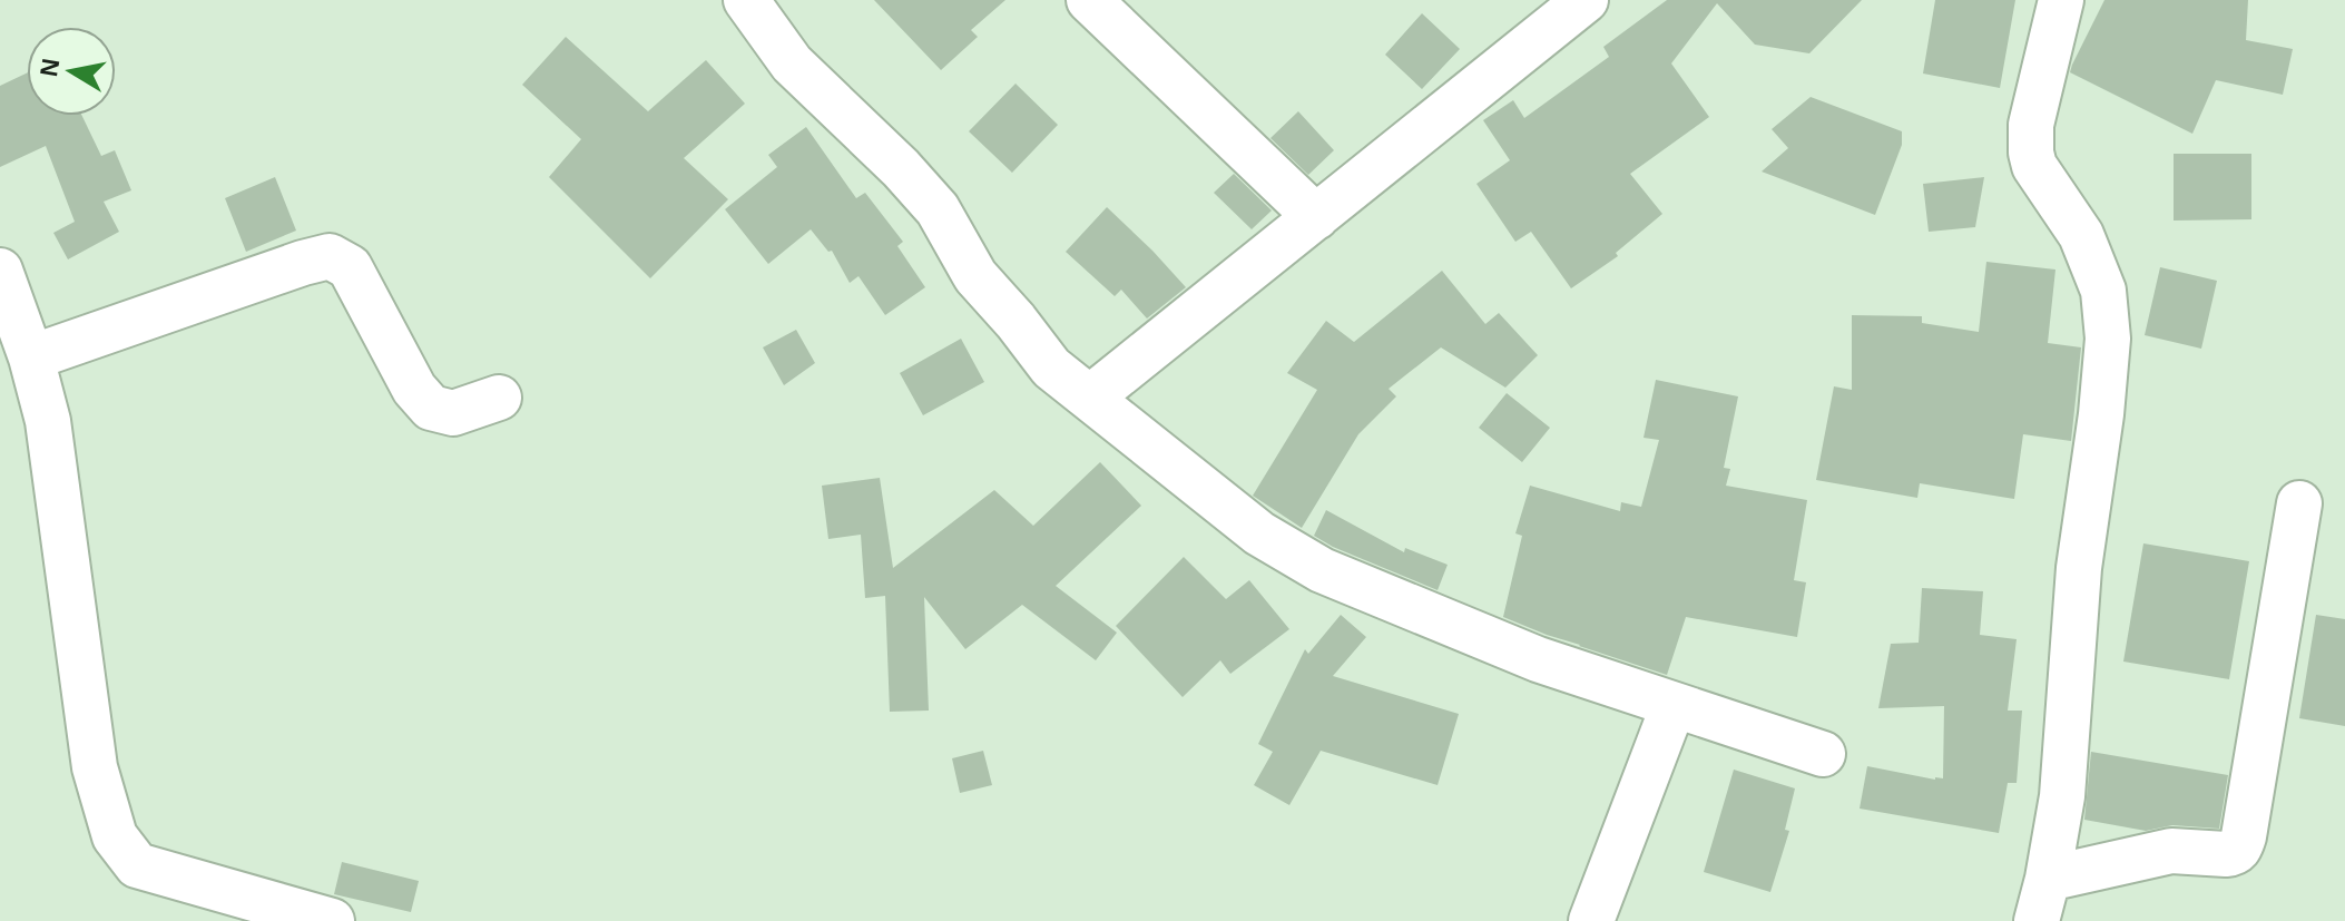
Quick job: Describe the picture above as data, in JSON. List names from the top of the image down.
{
  "north": "left"
}
